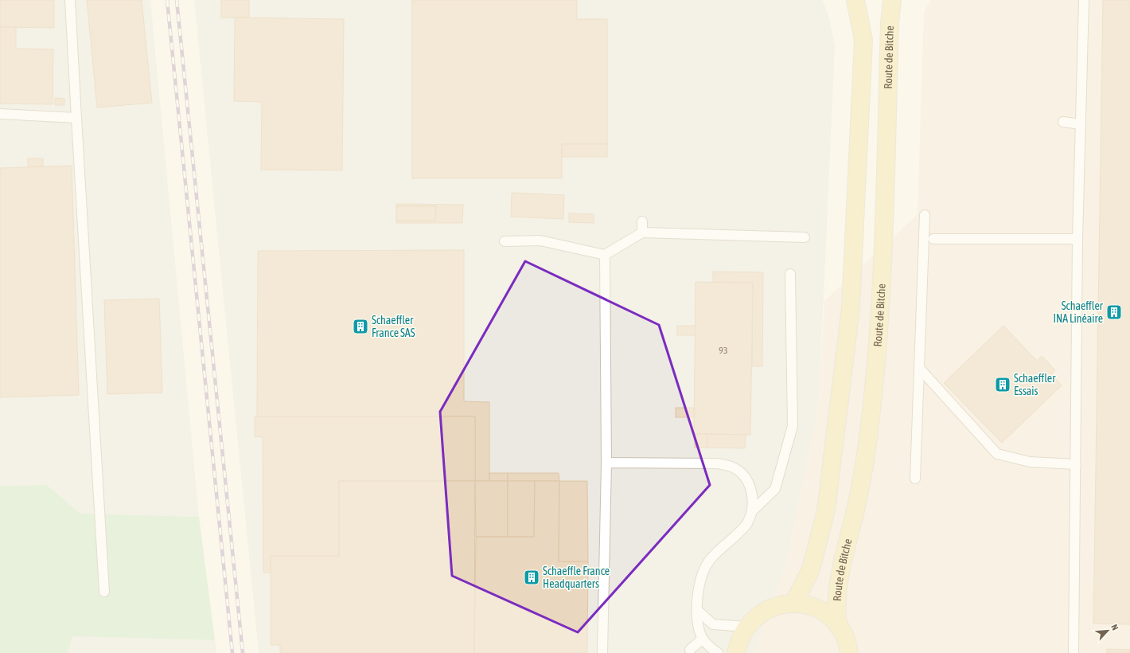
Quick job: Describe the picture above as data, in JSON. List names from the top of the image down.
{
  "streets": {
    "main road": ["Route de Bitche"]
  },
  "places": {
    "building": [
      "Schaeffler INA Linéaire",
      "Schaeffler France SAS",
      "Schaeffler Essais",
      "Schaeffle France Headquarters"
    ]
  },
  "house_numbers": ["93"],
  "north": "top right"
}
